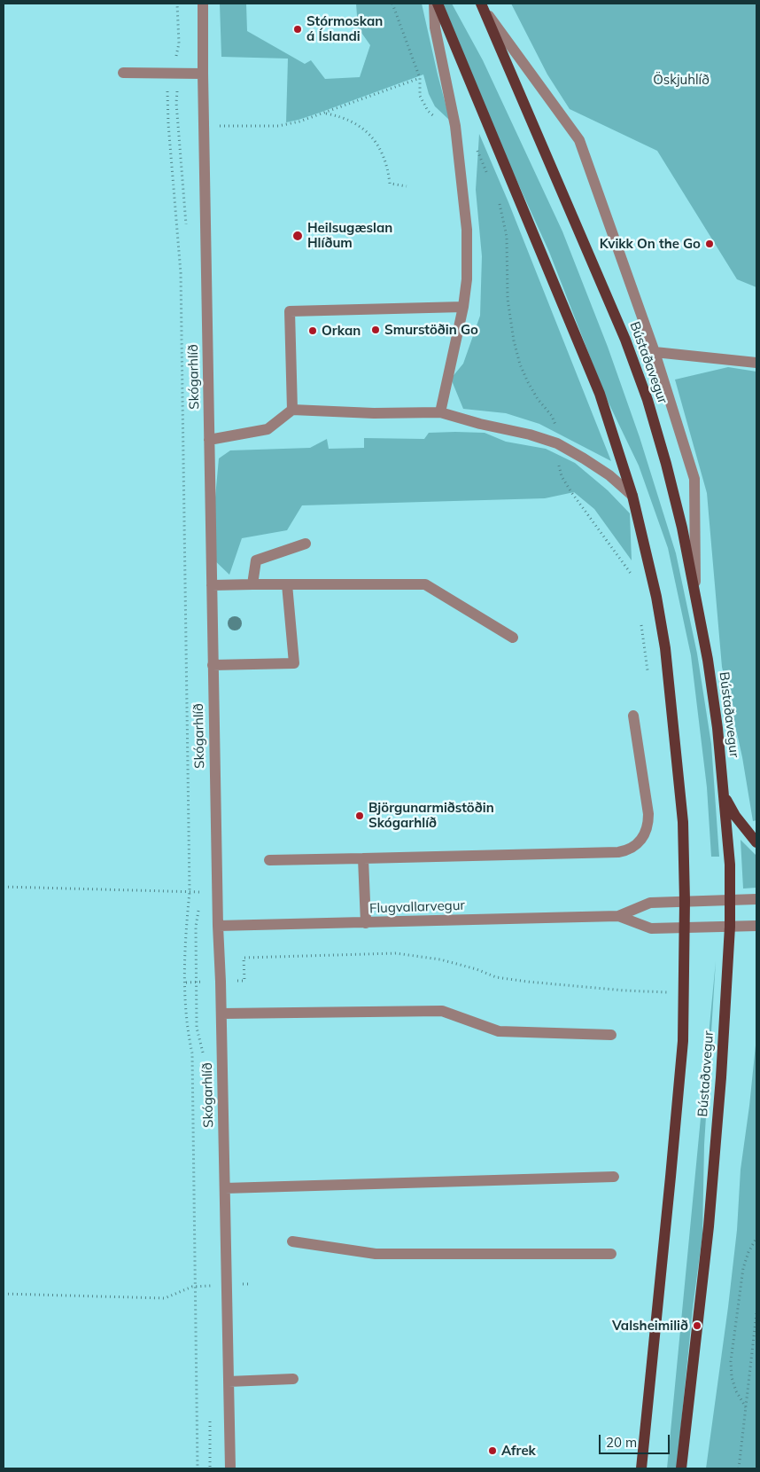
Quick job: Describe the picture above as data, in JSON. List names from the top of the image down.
{
  "streets": {
    "main road": ["Bústaðavegur"],
    "street": ["Skógarhlíð", "Flugvallarvegur"]
  },
  "crossings": [
    ["Bústaðavegur", "Flugvallarvegur"],
    ["Skógarhlíð", "Flugvallarvegur"]
  ],
  "parks": ["Öskjuhlíð"],
  "places": [
    "Stórmoskan á Íslandi",
    "Heilsugæslan Hlíðum",
    "Kvikk On the Go",
    "Smurstöðin Go",
    "Orkan",
    "Björgunarmiðstöðin Skógarhlíð",
    "Valsheimilið",
    "Afrek"
  ],
  "scale_bar": "20 m"
}
